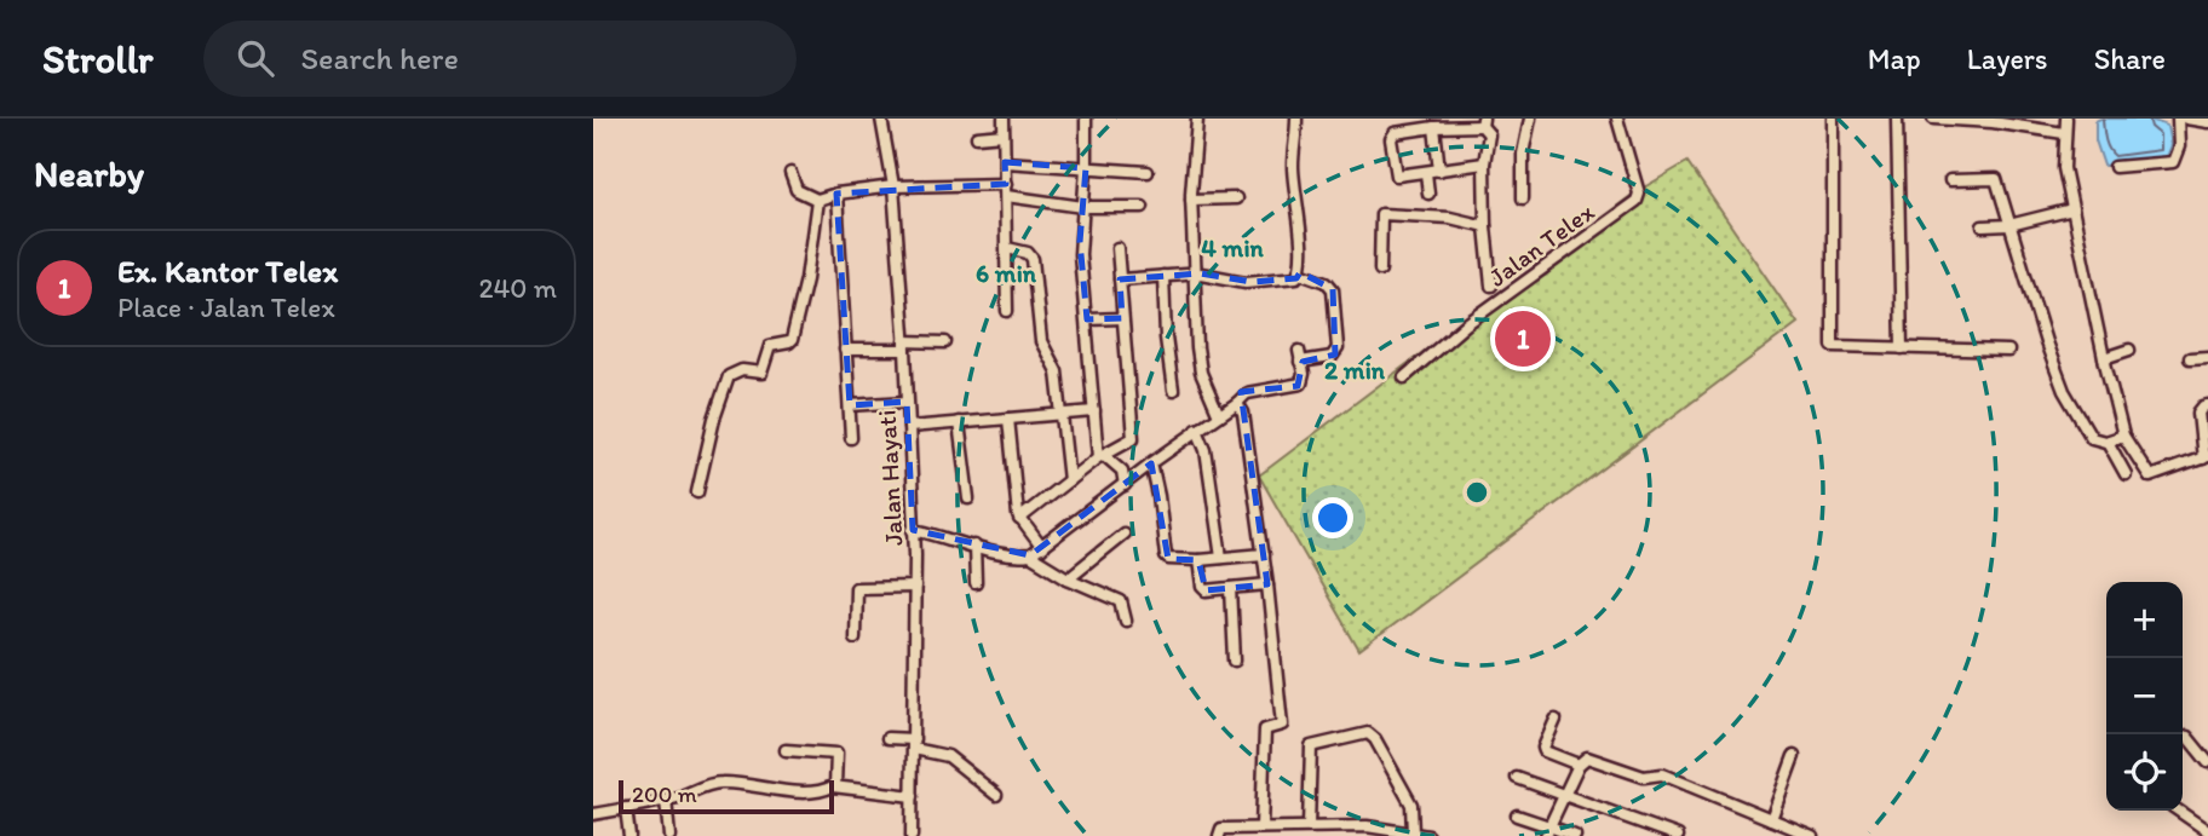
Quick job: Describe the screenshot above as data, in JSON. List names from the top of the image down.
{
  "streets": {
    "street": ["Jalan Telex", "Jalan Hayati"]
  },
  "scale_bar": "200 m",
  "page": {
    "header": "Strollr",
    "search": "Search here",
    "nav": ["Map", "Layers", "Share"],
    "heading": "Nearby",
    "list": [
      {
        "mark": "1",
        "name": "Ex. Kantor Telex",
        "note": "Place · Jalan Telex",
        "value": "240 m"
      }
    ],
    "pins": "1",
    "map_buttons": ["+", "−"],
    "scale": "200 m"
  },
  "rings": ["4 min", "6 min", "2 min"]
}
